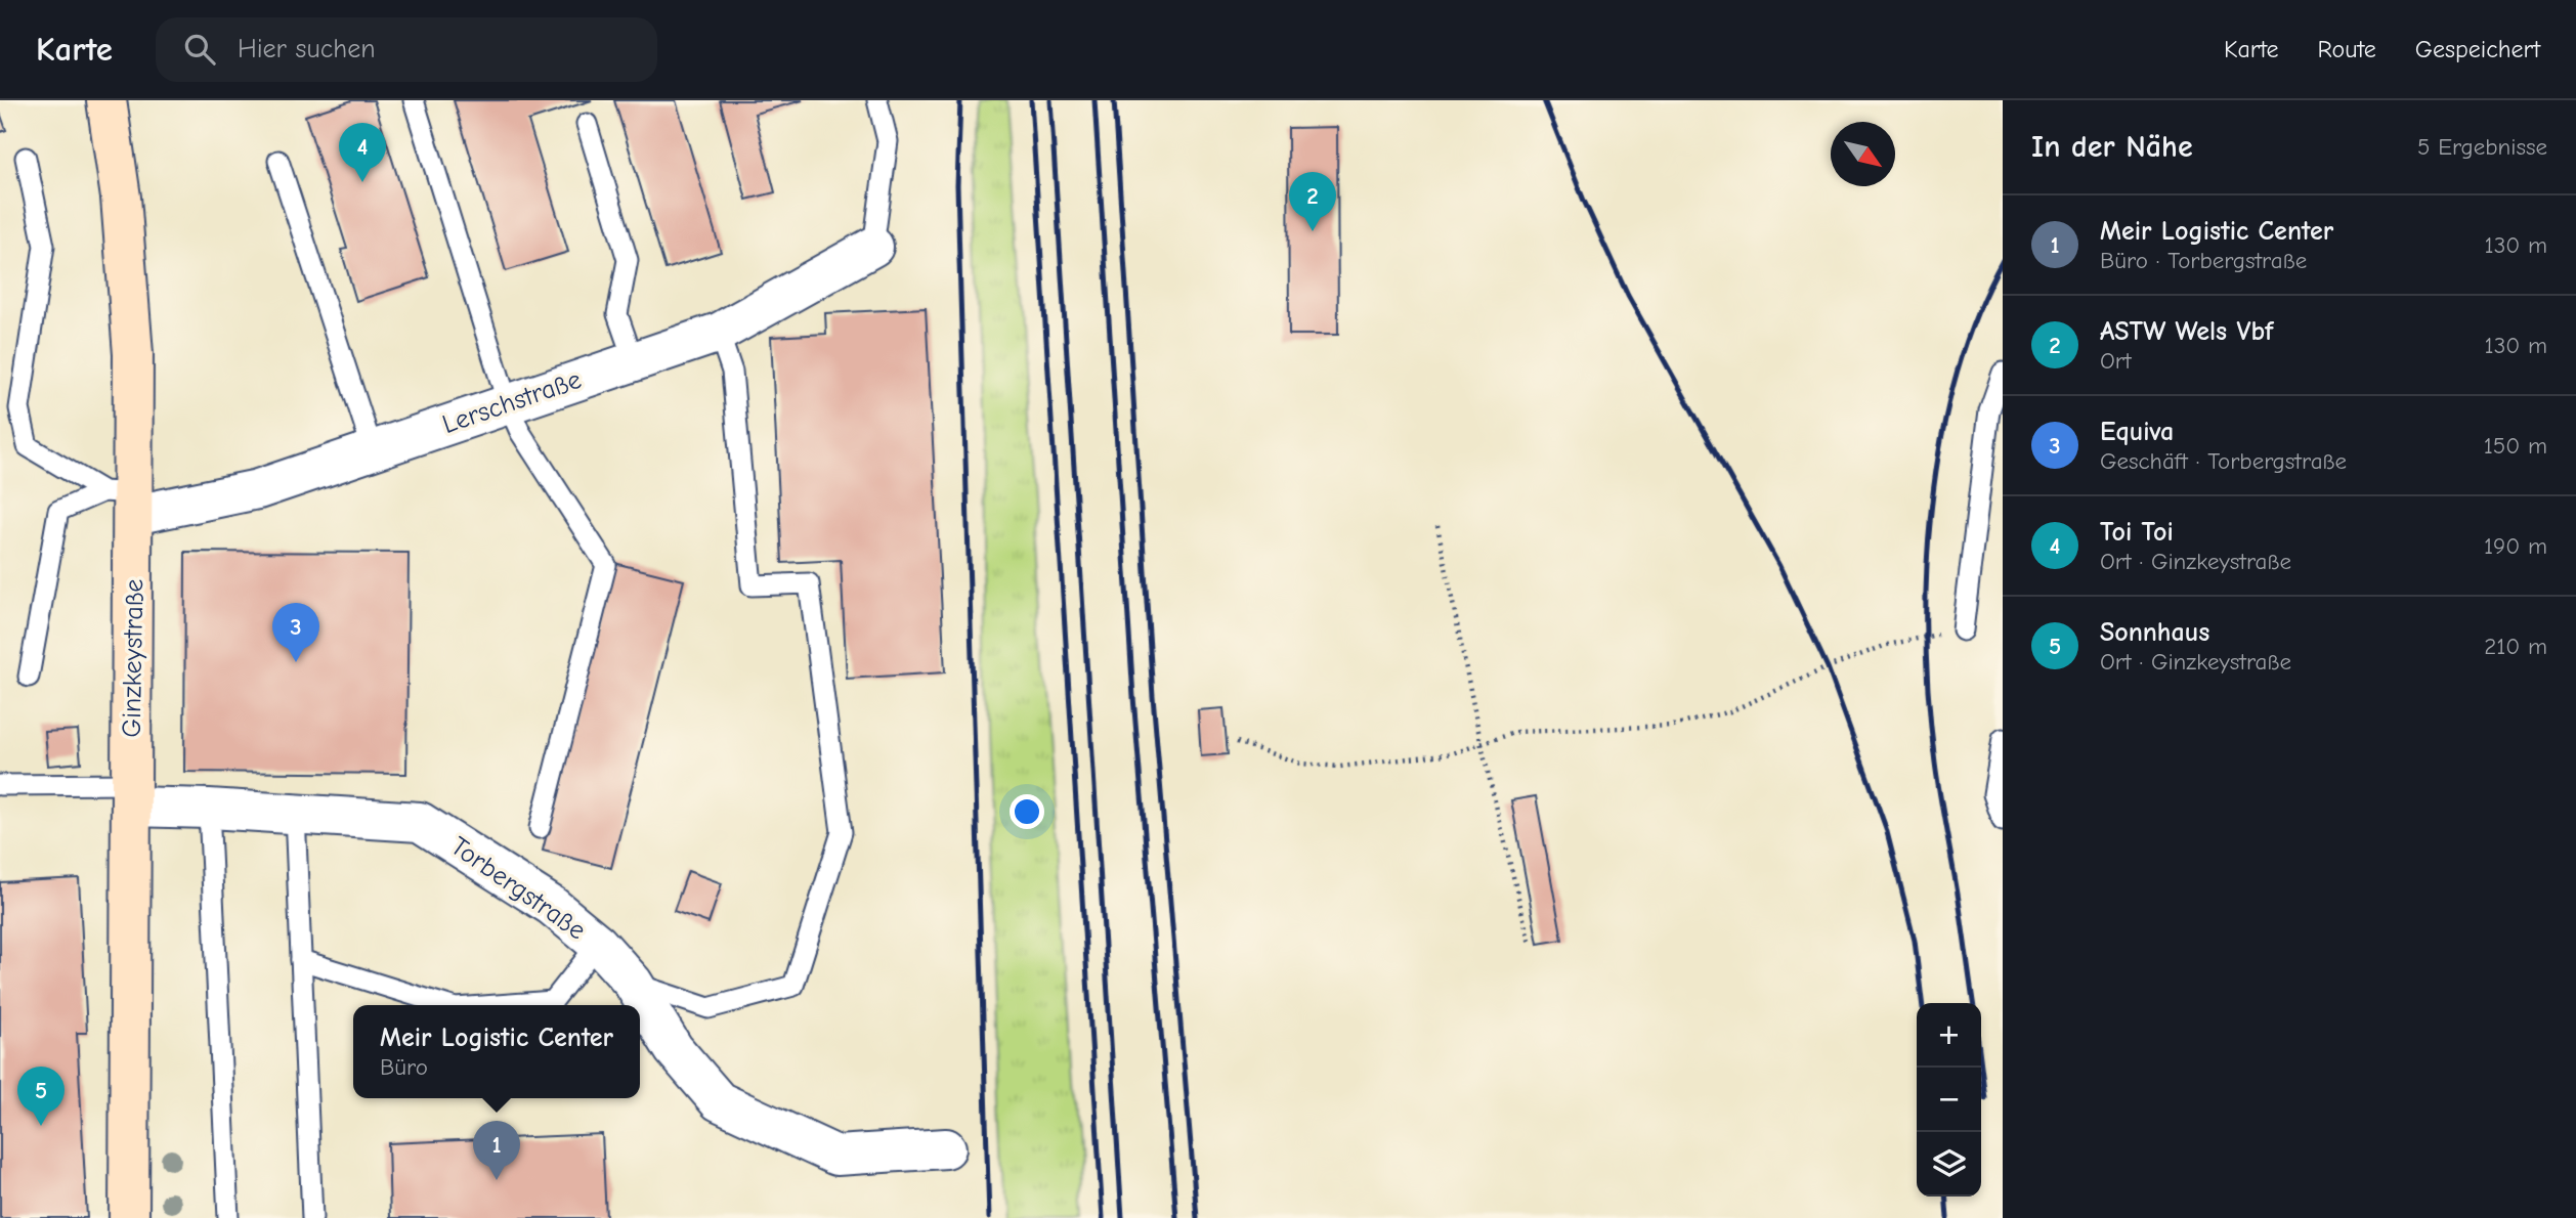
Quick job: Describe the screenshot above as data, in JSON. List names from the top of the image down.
{
  "streets": {
    "street": ["Lerschstraße", "Ginzkeystraße", "Torbergstraße"]
  },
  "crossings": [
    ["Lerschstraße", "Ginzkeystraße"],
    ["Ginzkeystraße", "Torbergstraße"]
  ],
  "north": "bottom right",
  "page": {
    "header": "Karte",
    "search": "Hier suchen",
    "nav": ["Karte", "Route", "Gespeichert"],
    "heading": ["In der Nähe", "5 Ergebnisse"],
    "pins": [
      "4",
      "2",
      "3",
      "5",
      "1"
    ],
    "list": [
      {
        "mark": "1",
        "name": "Meir Logistic Center",
        "note": "Büro · Torbergstraße",
        "value": "130 m"
      },
      {
        "mark": "2",
        "name": "ASTW Wels Vbf",
        "note": "Ort",
        "value": "130 m"
      },
      {
        "mark": "3",
        "name": "Equiva",
        "note": "Geschäft · Torbergstraße",
        "value": "150 m"
      },
      {
        "mark": "4",
        "name": "Toi Toi",
        "note": "Ort · Ginzkeystraße",
        "value": "190 m"
      },
      {
        "mark": "5",
        "name": "Sonnhaus",
        "note": "Ort · Ginzkeystraße",
        "value": "210 m"
      }
    ],
    "map_buttons": ["+", "−"],
    "popup": ["Meir Logistic Center", "Büro"]
  }
}
